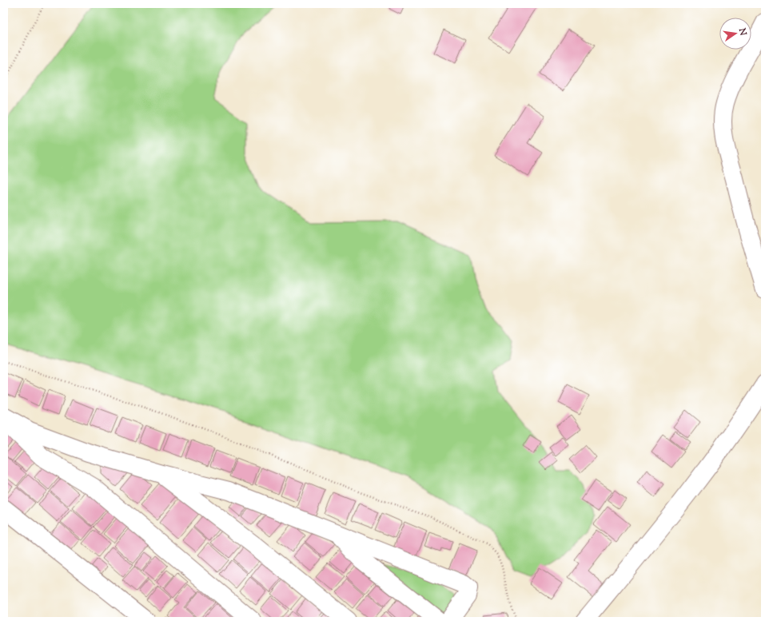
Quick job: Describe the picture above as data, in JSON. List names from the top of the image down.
{
  "north": "right"
}
